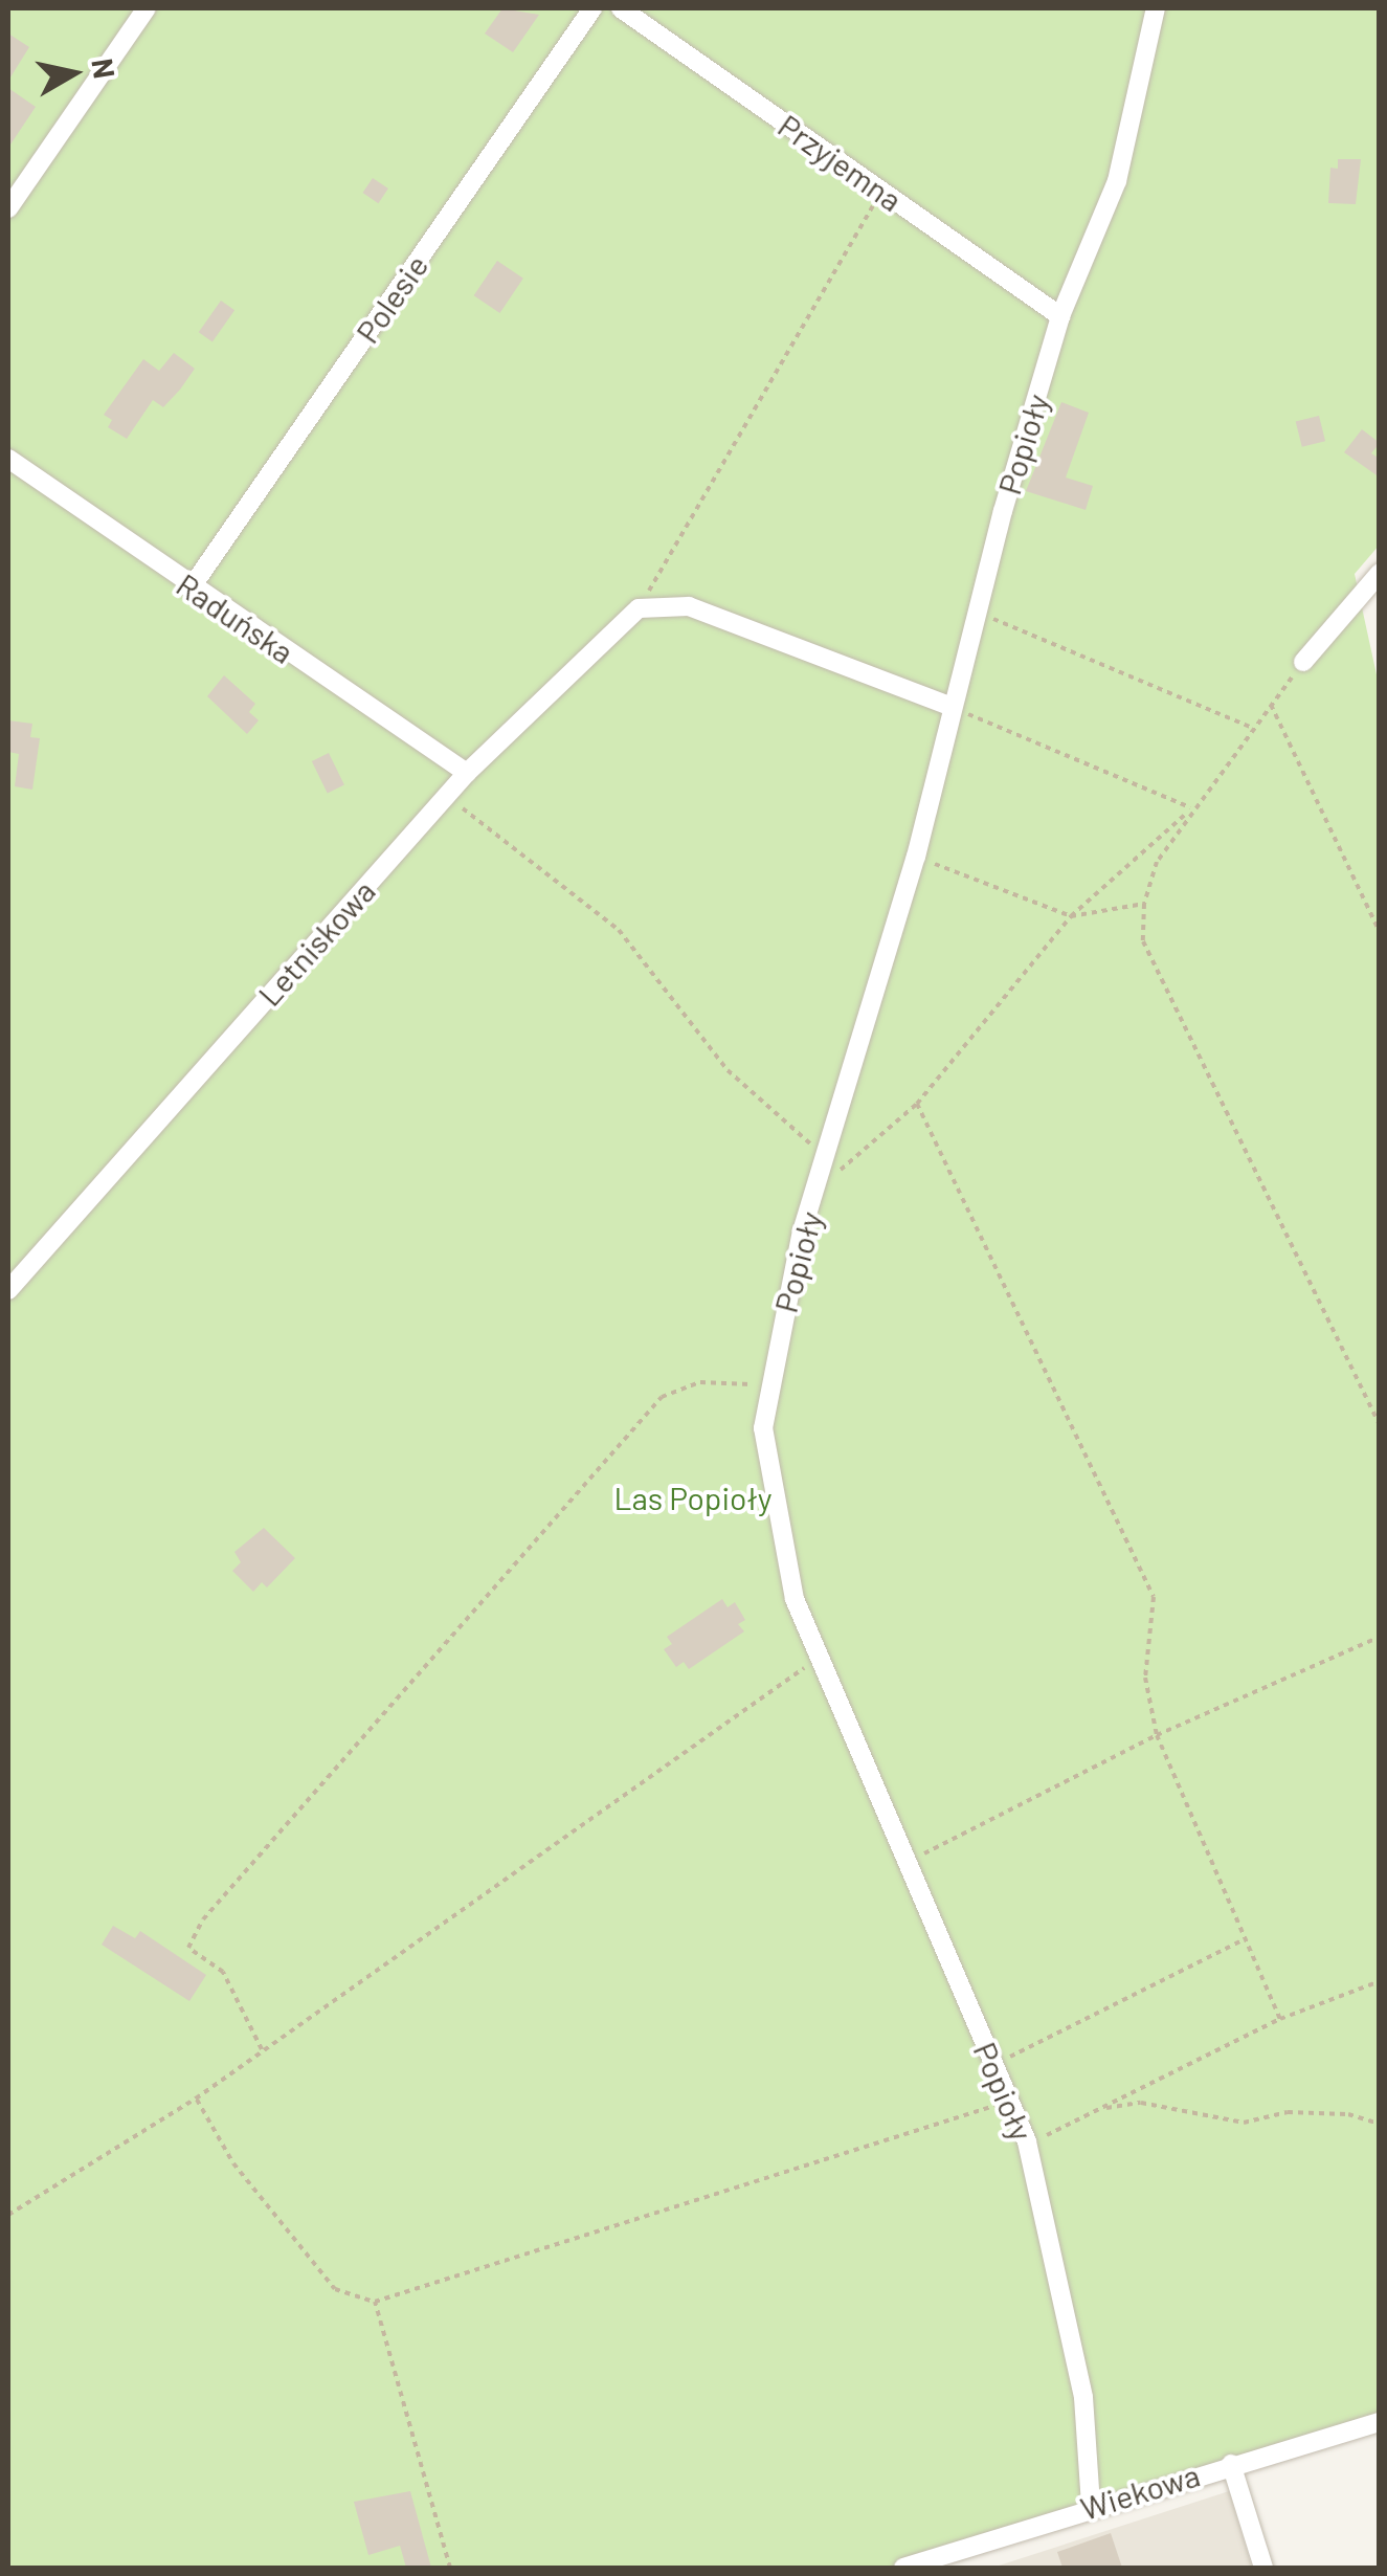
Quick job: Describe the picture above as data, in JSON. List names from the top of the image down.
{
  "streets": {
    "street": [
      "Przyjemna",
      "Polesie",
      "Popioły",
      "Raduńska",
      "Letniskowa",
      "Wiekowa"
    ]
  },
  "crossings": [
    ["Przyjemna", "Popioły"],
    ["Polesie", "Raduńska"],
    ["Popioły", "Wiekowa"],
    ["Raduńska", "Letniskowa"]
  ],
  "parks": ["Las Popioły"],
  "north": "right"
}
